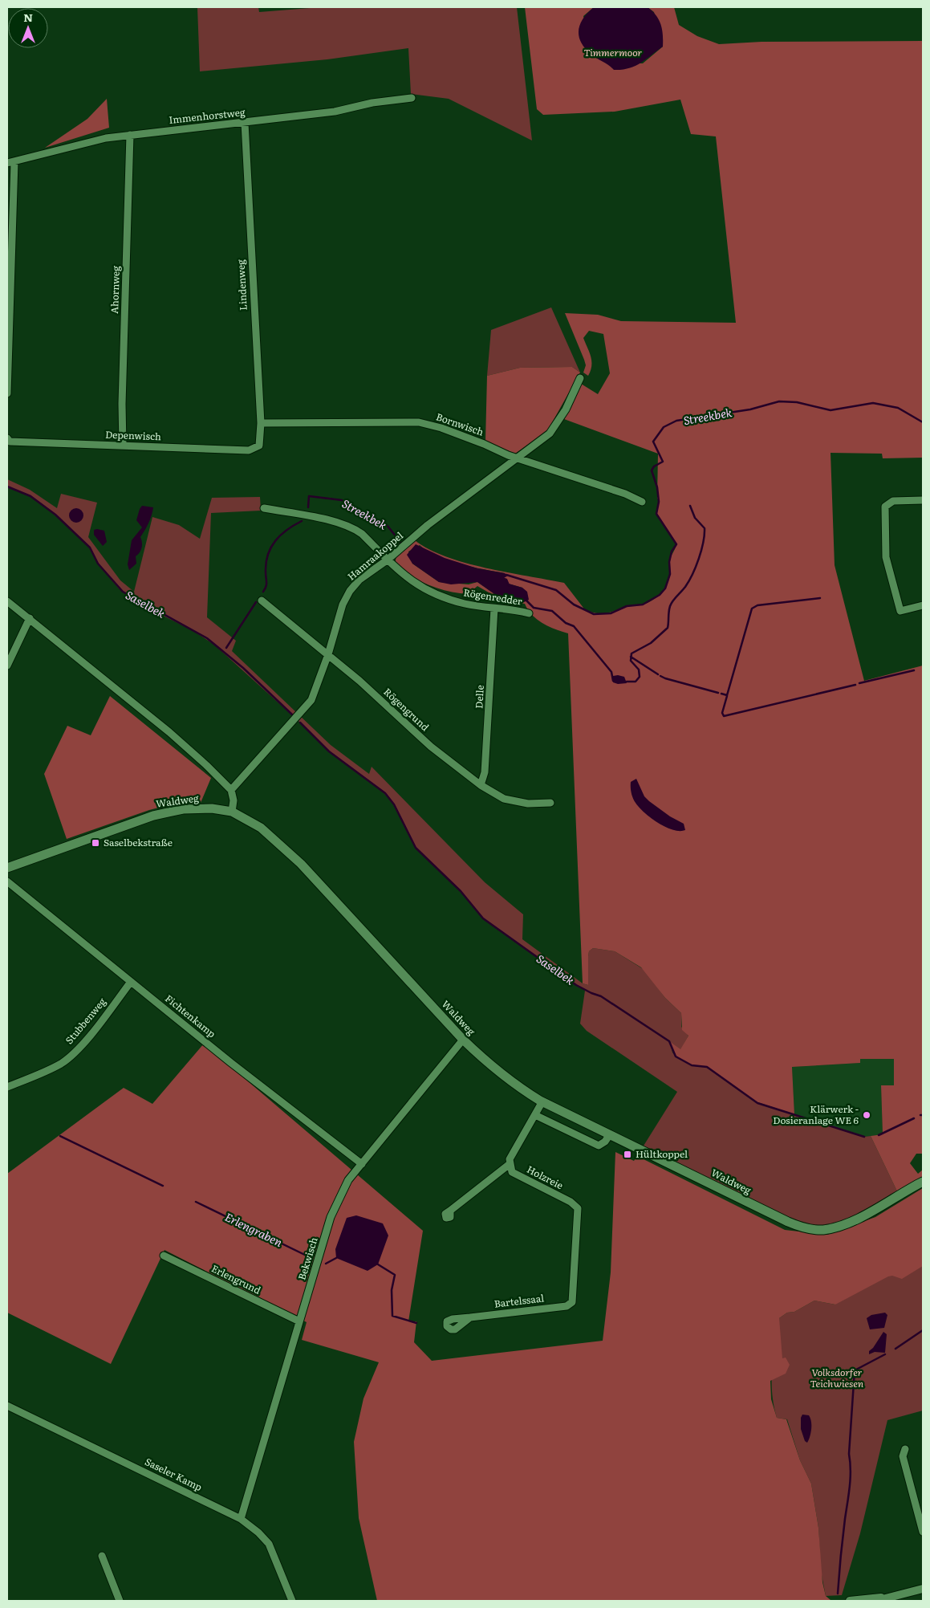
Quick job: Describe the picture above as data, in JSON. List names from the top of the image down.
{
  "streets": {
    "main road": ["Waldweg"],
    "street": [
      "Immenhorstweg",
      "Lindenweg",
      "Ahornweg",
      "Bornwisch",
      "Depenwisch",
      "Hamraakoppel",
      "Rögenredder",
      "Delle",
      "Rögengrund",
      "Fichtenkamp",
      "Stubbenweg",
      "Holzreie",
      "Bekwisch",
      "Erlengrund",
      "Bartelssaal",
      "Saseler Kamp"
    ]
  },
  "crossings": [
    ["Immenhorstweg", "Lindenweg"],
    ["Immenhorstweg", "Ahornweg"],
    ["Lindenweg", "Bornwisch"],
    ["Lindenweg", "Depenwisch"],
    ["Ahornweg", "Depenwisch"],
    ["Bornwisch", "Hamraakoppel"],
    ["Hamraakoppel", "Rögenredder"],
    ["Hamraakoppel", "Rögengrund"],
    ["Rögenredder", "Delle"],
    ["Delle", "Rögengrund"],
    ["Waldweg", "Bekwisch"],
    ["Fichtenkamp", "Stubbenweg"],
    ["Fichtenkamp", "Bekwisch"],
    ["Holzreie", "Bartelssaal"],
    ["Bekwisch", "Erlengrund"],
    ["Bekwisch", "Saseler Kamp"]
  ],
  "water": ["Streekbek", "Saselbek", "Erlengraben"],
  "parks": ["Timmermoor", "Volksdorfer Teichwiesen"],
  "places": {
    "transit": ["Saselbekstraße", "Hültkoppel"],
    "other": ["Klärwerk - Dosieranlage WE 6"]
  },
  "north": "top"
}
